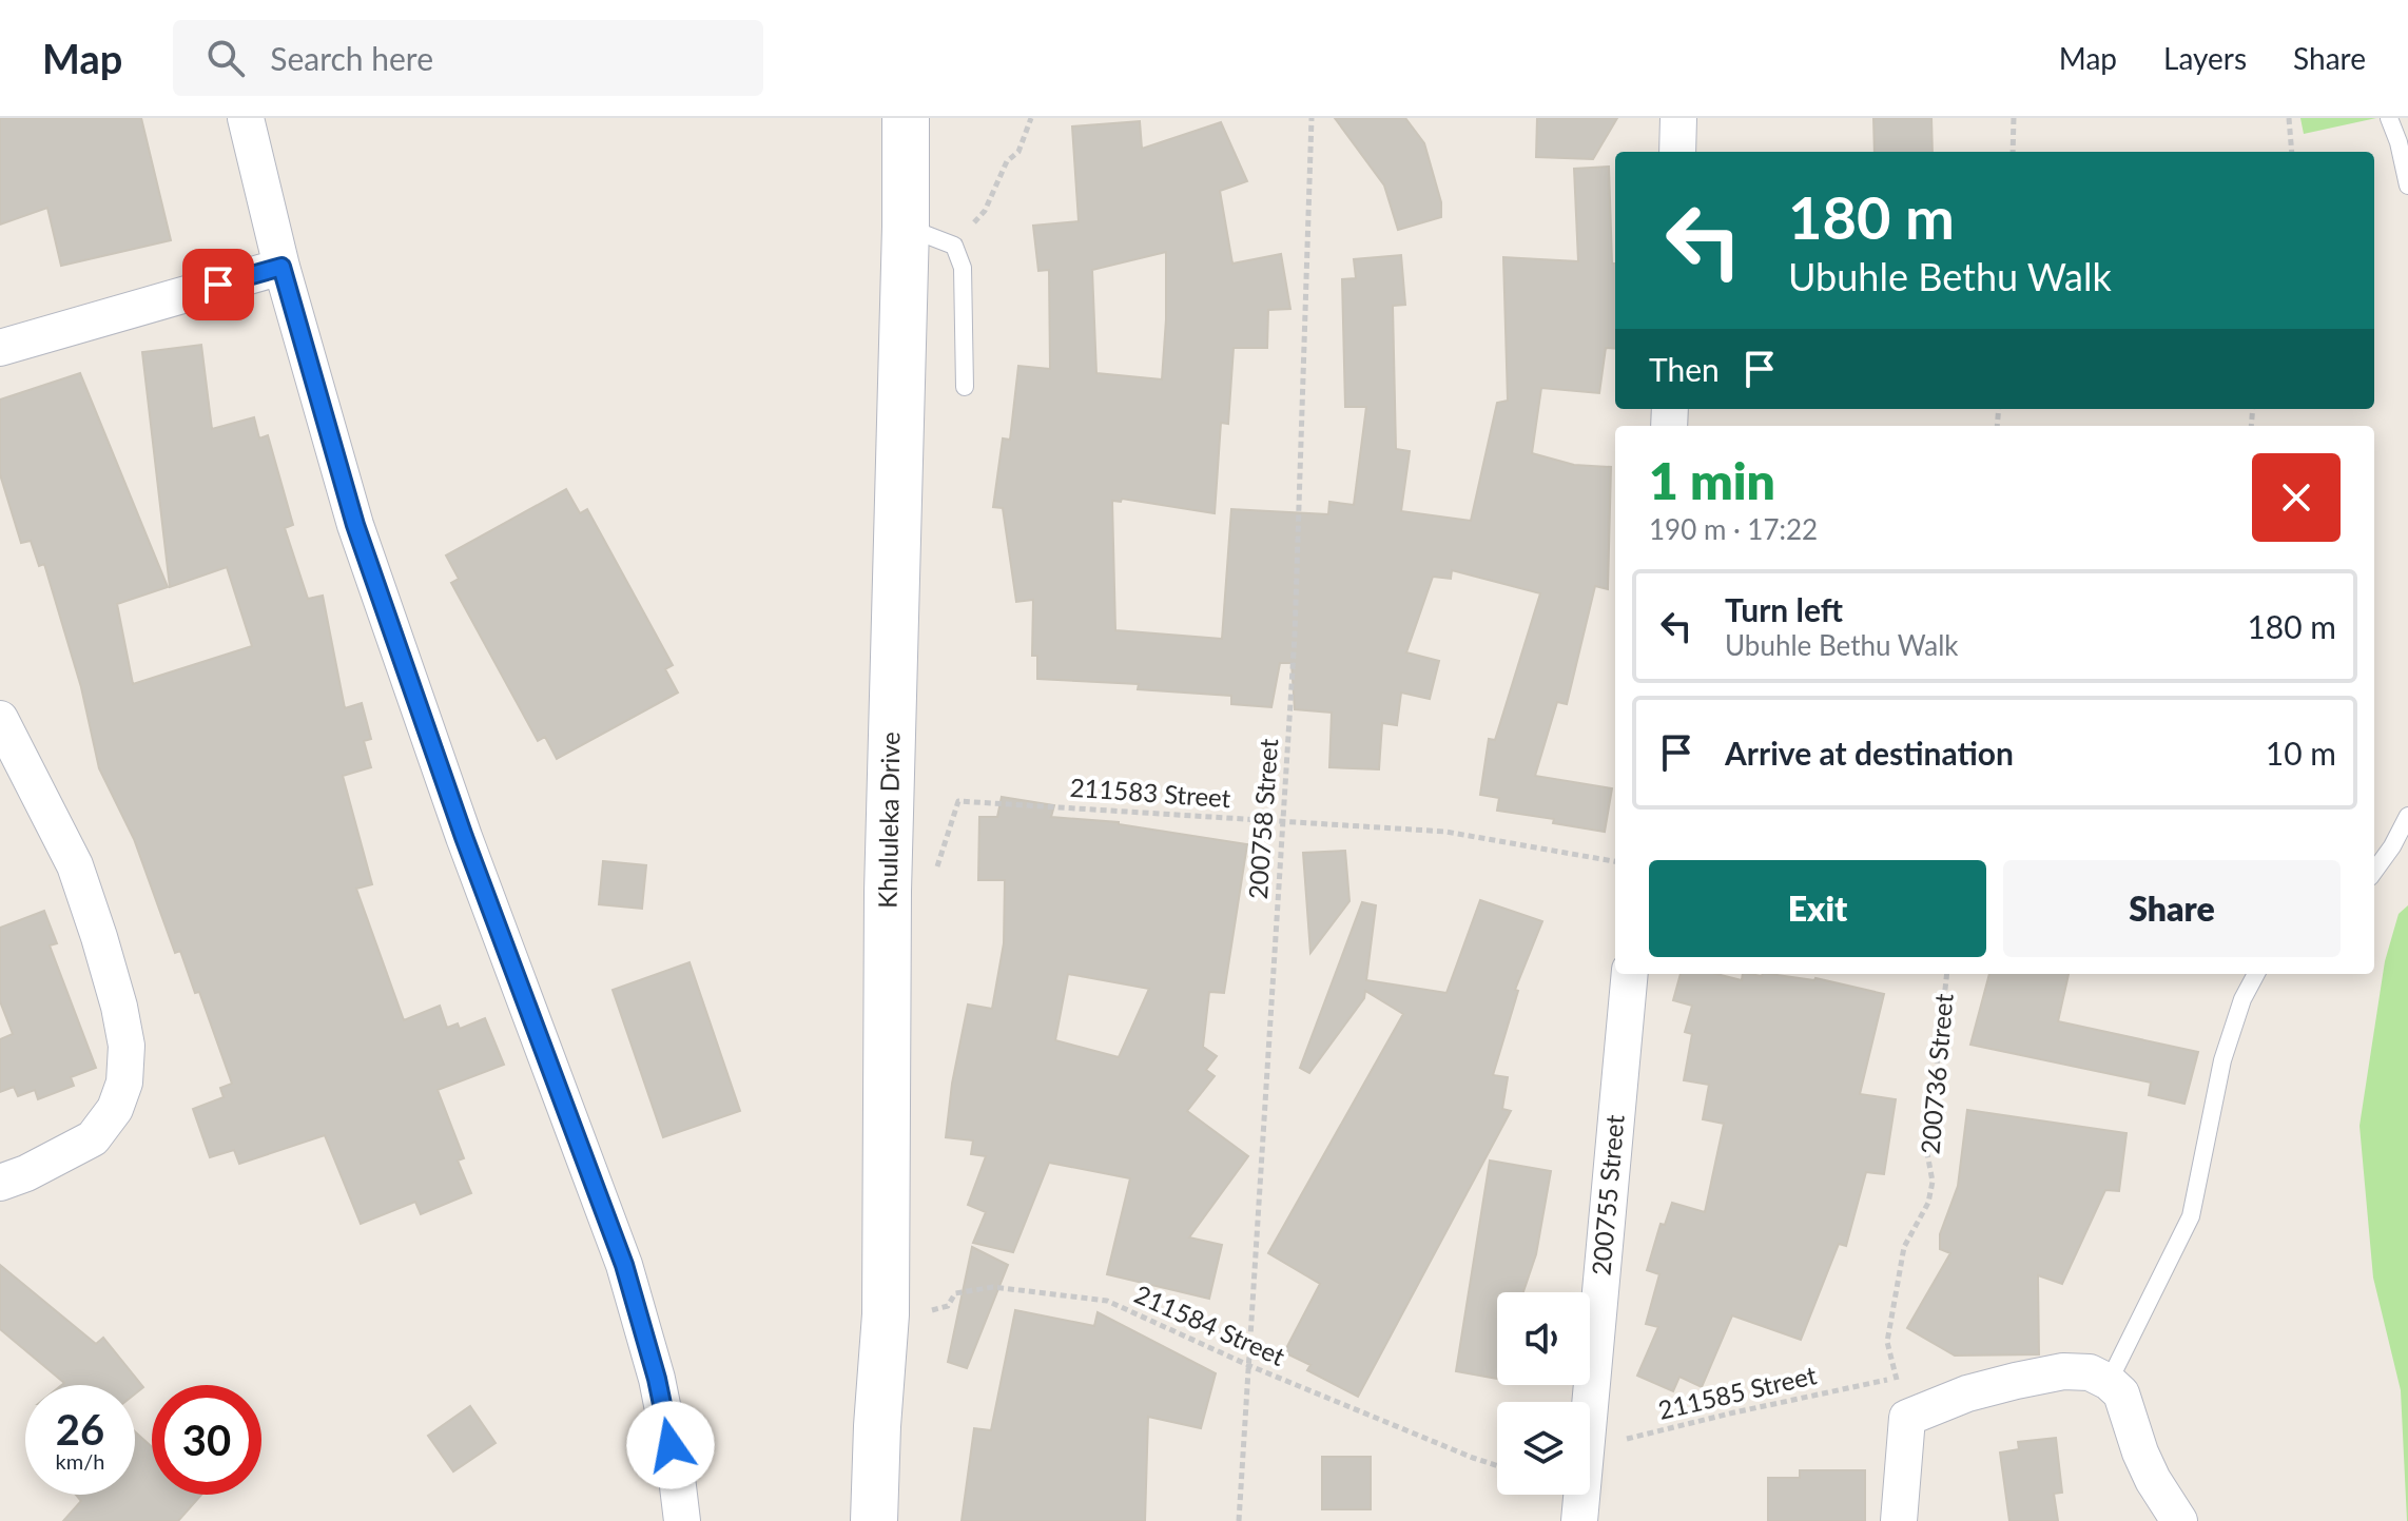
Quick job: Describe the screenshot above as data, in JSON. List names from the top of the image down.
{
  "streets": {
    "street": ["Khululeka Drive", "200755 Street"],
    "path": [
      "211583 Street",
      "200758 Street",
      "200736 Street",
      "211584 Street",
      "211585 Street"
    ]
  },
  "crossings": [
    ["211583 Street", "200758 Street"],
    ["211583 Street", "Khululeka Drive"],
    ["200758 Street", "211584 Street"],
    ["Khululeka Drive", "211584 Street"],
    ["200736 Street", "211585 Street"]
  ],
  "page": {
    "header": "Map",
    "search": "Search here",
    "nav": ["Map", "Layers", "Share"],
    "turn": ["180 m", "Ubuhle Bethu Walk"],
    "then": "Then",
    "heading": ["1 min", "190 m · 17:22"],
    "list": [
      {
        "name": "Turn left",
        "note": "Ubuhle Bethu Walk",
        "value": "180 m"
      },
      {
        "name": "Arrive at destination",
        "value": "10 m"
      }
    ],
    "buttons": ["Exit", "Share"],
    "speed": "26 km/h",
    "limit": "30"
  }
}
